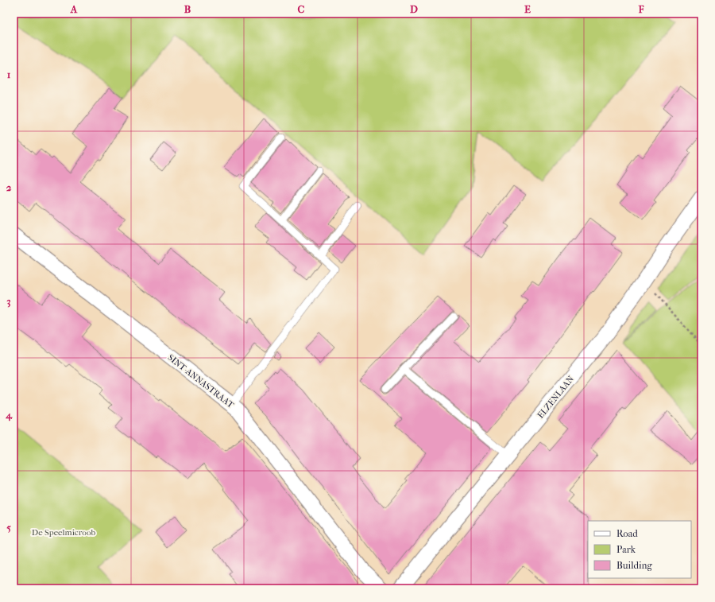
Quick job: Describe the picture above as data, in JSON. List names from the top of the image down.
{
  "streets": {
    "street": ["SINT-ANNASTRAAT", "ELZENLAAN"]
  },
  "parks": ["De Speelmicroob"],
  "legend": ["Road", "Park", "Building"],
  "grid": {
    "columns": [
      "A",
      "B",
      "C",
      "D",
      "E",
      "F"
    ],
    "rows": [
      "1",
      "2",
      "3",
      "4",
      "5"
    ]
  }
}
